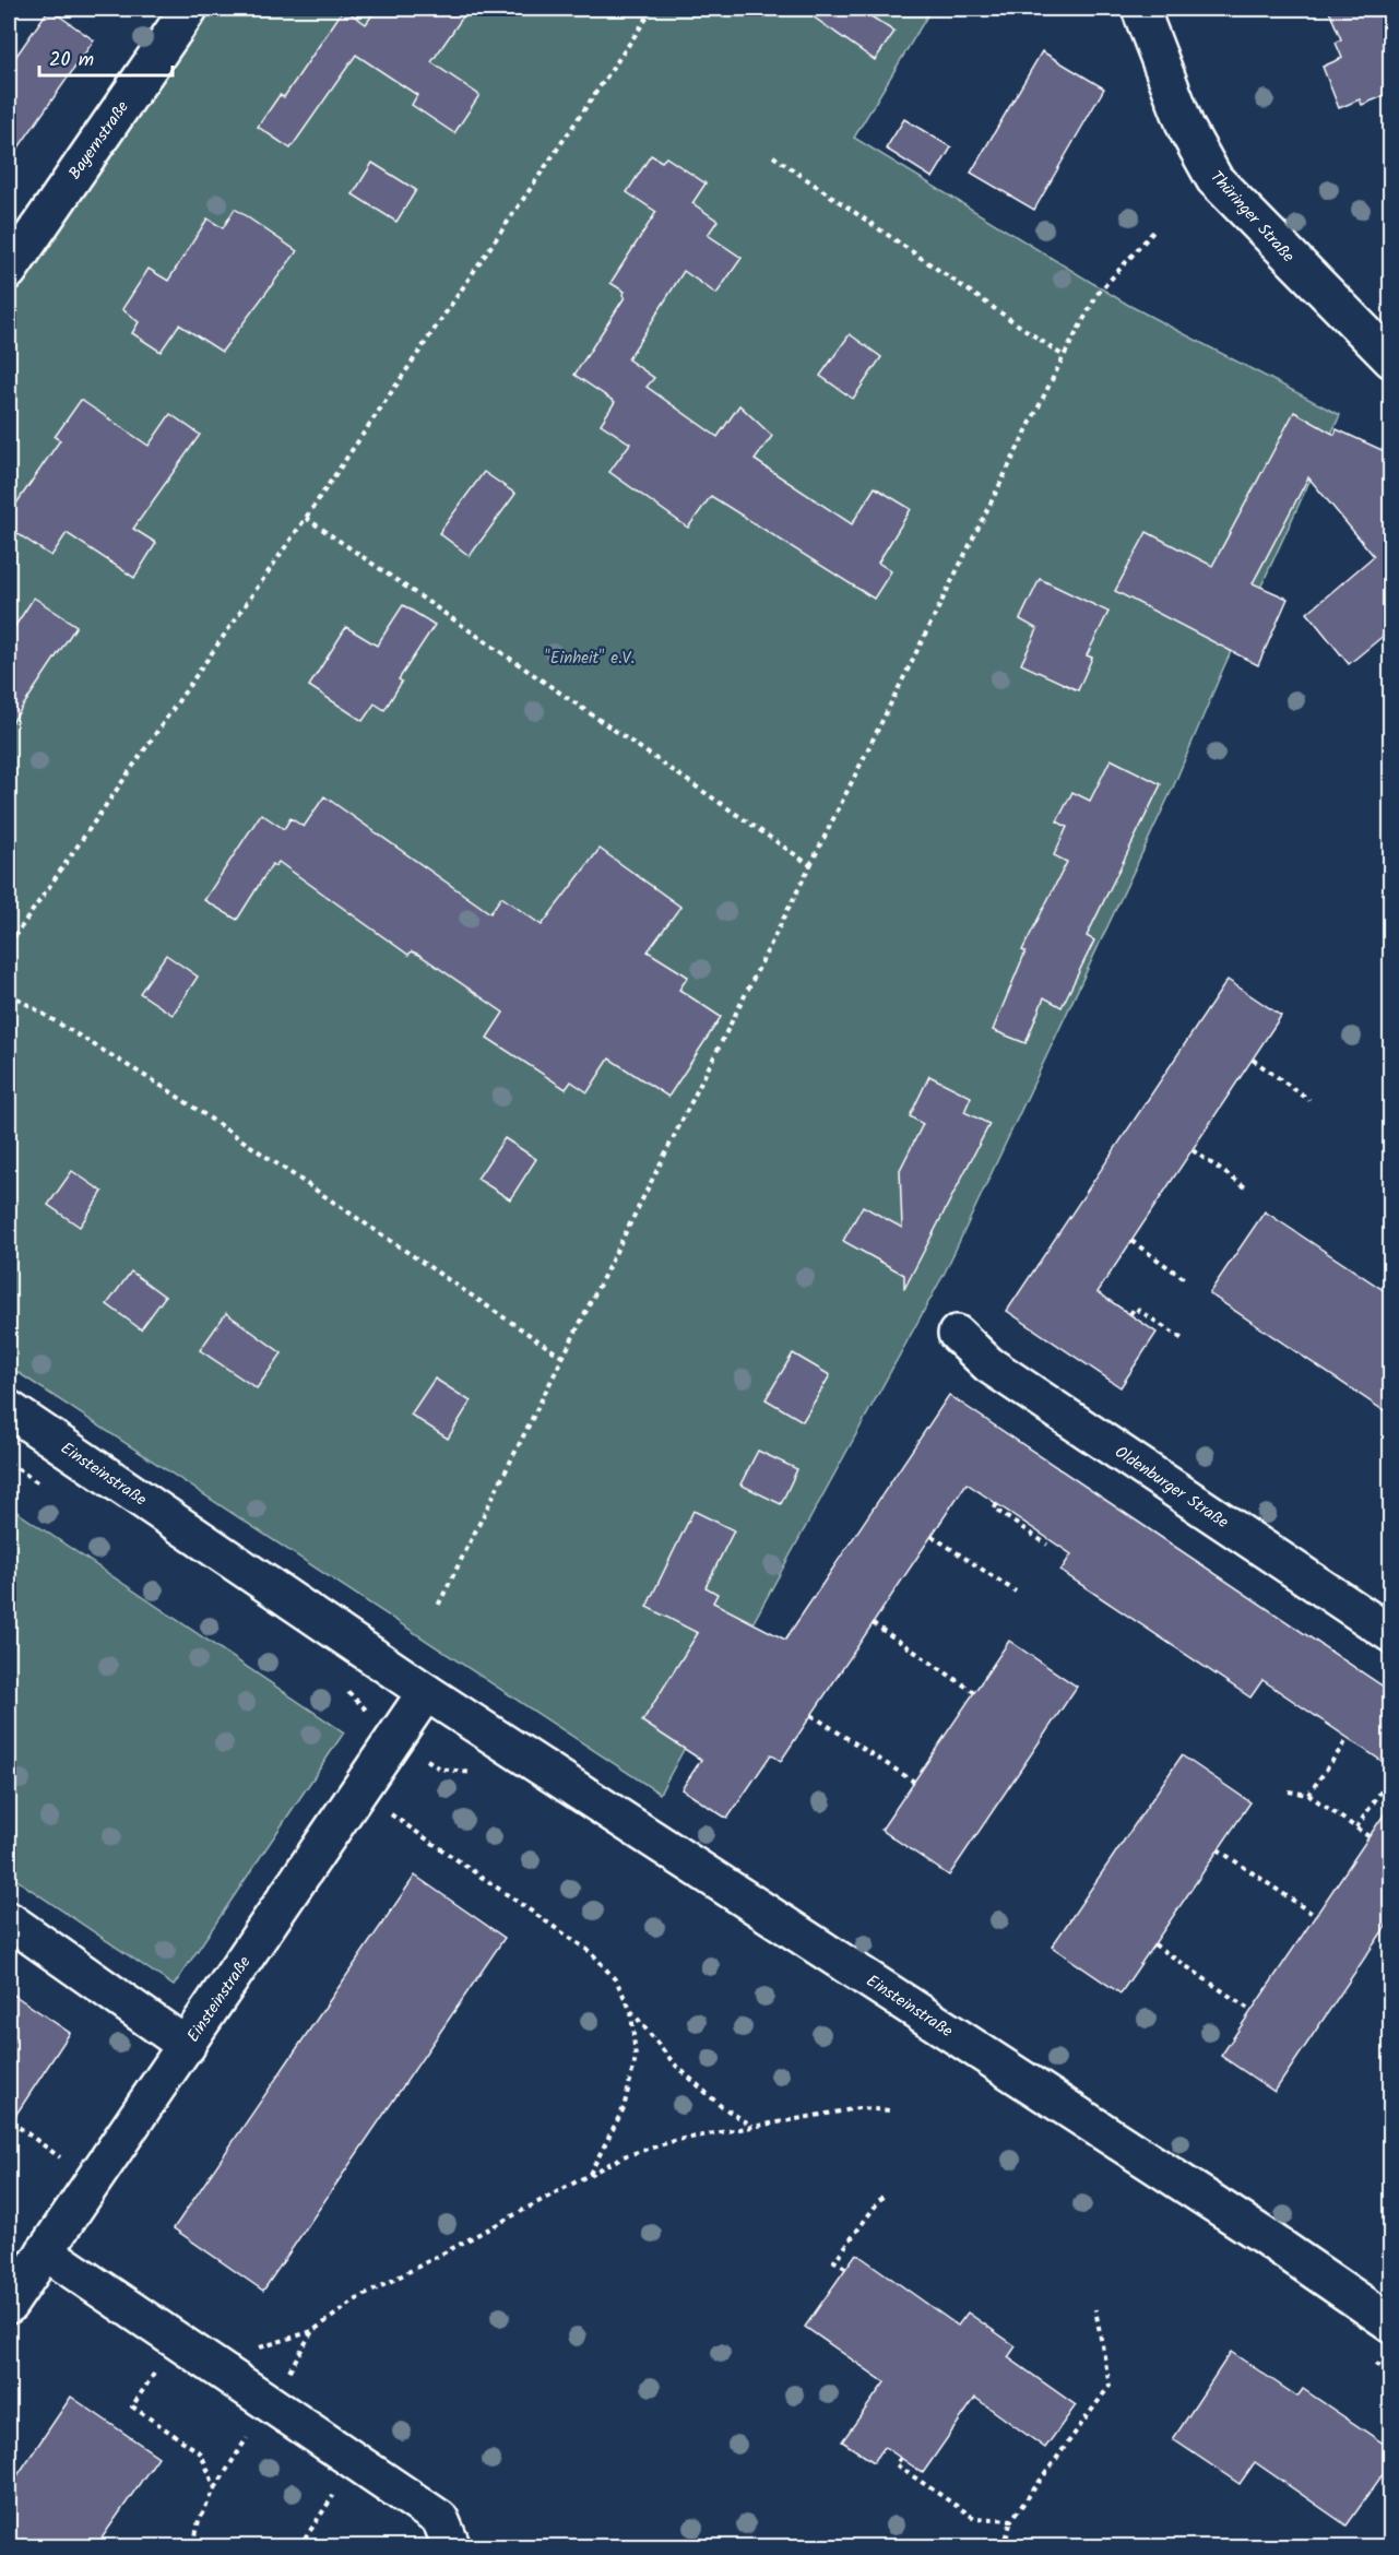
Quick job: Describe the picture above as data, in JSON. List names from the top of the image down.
{
  "streets": {
    "street": [
      "Bayernstraße",
      "Thüringer Straße",
      "Einsteinstraße",
      "Oldenburger Straße"
    ]
  },
  "parks": ["\"Einheit\" e.V."],
  "scale_bar": "20 m"
}
